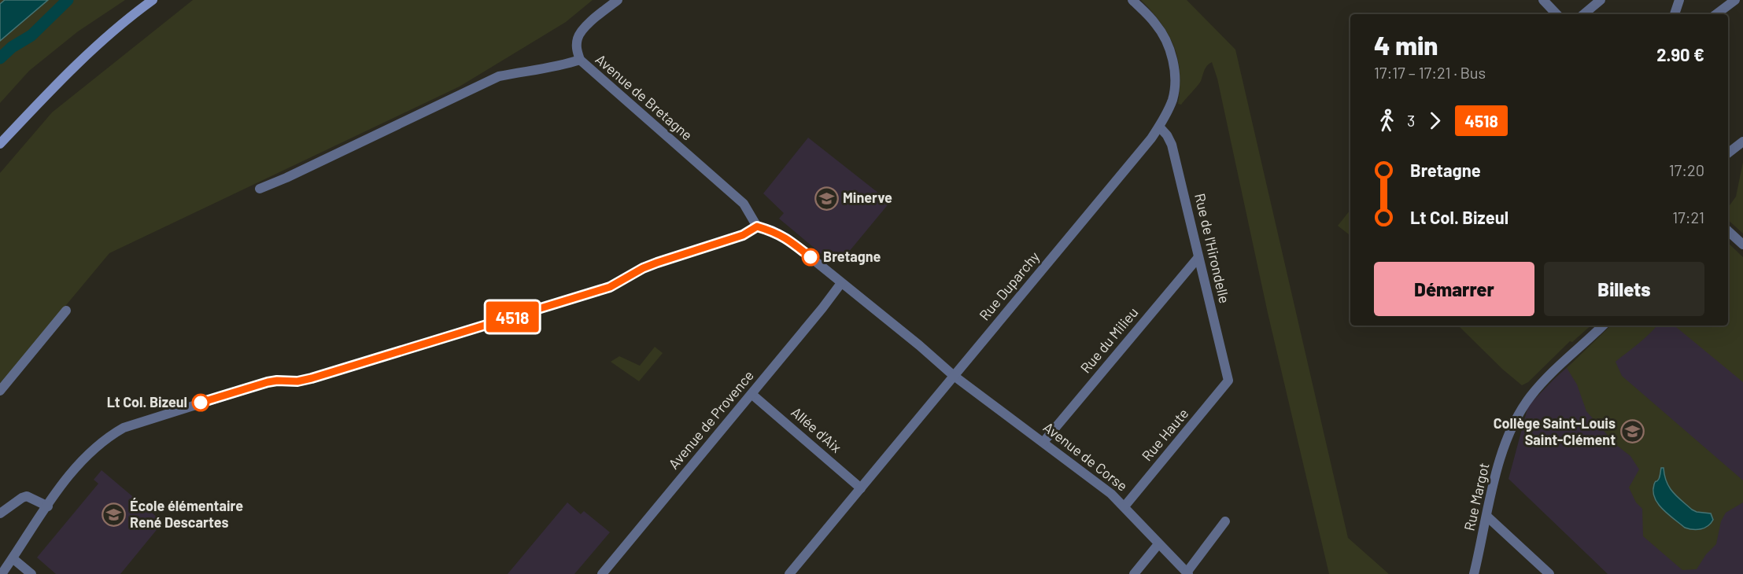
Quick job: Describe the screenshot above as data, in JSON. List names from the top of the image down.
{
  "streets": {
    "street": [
      "Avenue de Bretagne",
      "Rue de l'Hirondelle",
      "Rue Duparchy",
      "Rue du Milieu",
      "Avenue de Provence",
      "Allée d'Aix",
      "Rue Haute",
      "Avenue de Corse",
      "Rue Margot"
    ]
  },
  "crossings": [
    ["Rue de l'Hirondelle", "Rue Duparchy"],
    ["Rue de l'Hirondelle", "Rue du Milieu"],
    ["Rue de l'Hirondelle", "Rue Haute"],
    ["Rue Duparchy", "Allée d'Aix"],
    ["Rue Duparchy", "Avenue de Corse"],
    ["Rue du Milieu", "Avenue de Corse"],
    ["Avenue de Provence", "Allée d'Aix"],
    ["Rue Haute", "Avenue de Corse"]
  ],
  "places": {
    "school or university": ["Minerve", "Collège Saint-Louis Saint-Clément", "École élémentaire René Descartes"],
    "other": ["Bretagne", "Lt Col. Bizeul"]
  },
  "lines": ["bus line 4518"],
  "page": {
    "on_map": "4518",
    "heading": ["4 min", "17:17 – 17:21 · Bus", "2.90 €"],
    "legs": ["3", "4518"],
    "list": [
      {
        "name": "Bretagne",
        "value": "17:20"
      },
      {
        "name": "Lt Col. Bizeul",
        "value": "17:21"
      }
    ],
    "buttons": ["Démarrer", "Billets"]
  }
}
